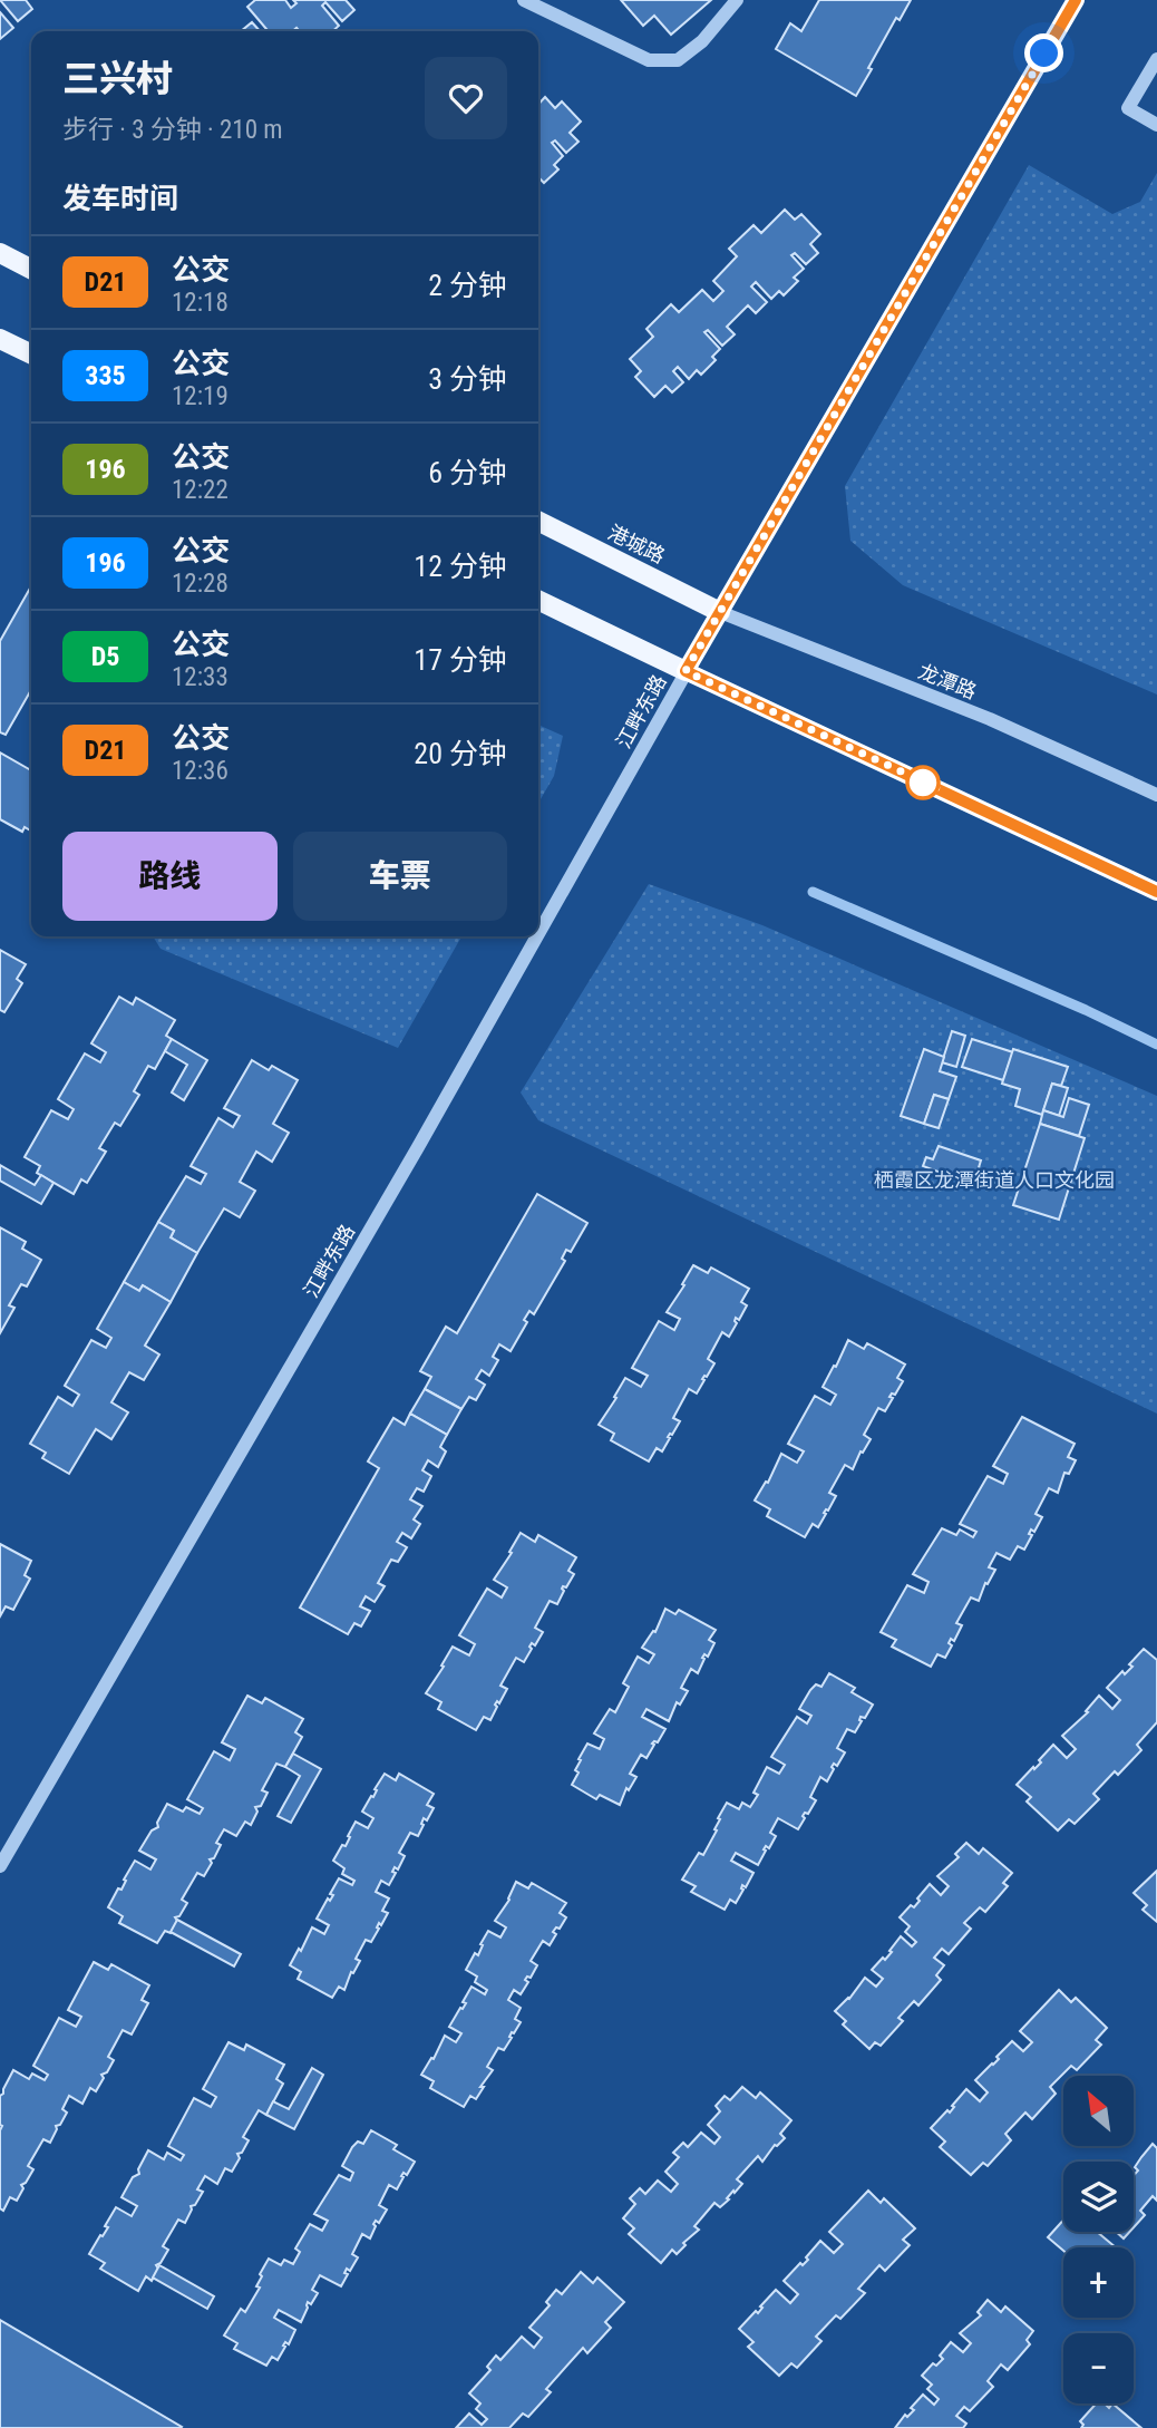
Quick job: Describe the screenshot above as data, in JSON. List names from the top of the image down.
{
  "streets": {
    "main road": ["港城路"],
    "street": ["龙潭路", "江畔东路"]
  },
  "crossings": [
    ["港城路", "龙潭路"],
    ["港城路", "江畔东路"],
    ["龙潭路", "江畔东路"]
  ],
  "parks": ["栖霞区龙潭街道人口文化园"],
  "lines": ["bus line D21"],
  "north": "top left",
  "page": {
    "heading": [
      ["三兴村", "步行 · 3 分钟 · 210 m"],
      "发车时间"
    ],
    "list": [
      {
        "mark": "D21",
        "name": "公交",
        "note": "12:18",
        "value": "2 分钟"
      },
      {
        "mark": "335",
        "name": "公交",
        "note": "12:19",
        "value": "3 分钟"
      },
      {
        "mark": "196",
        "name": "公交",
        "note": "12:22",
        "value": "6 分钟"
      },
      {
        "mark": "196",
        "name": "公交",
        "note": "12:28",
        "value": "12 分钟"
      },
      {
        "mark": "D5",
        "name": "公交",
        "note": "12:33",
        "value": "17 分钟"
      },
      {
        "mark": "D21",
        "name": "公交",
        "note": "12:36",
        "value": "20 分钟"
      }
    ],
    "buttons": ["路线", "车票"],
    "map_buttons": ["+", "−"]
  }
}
